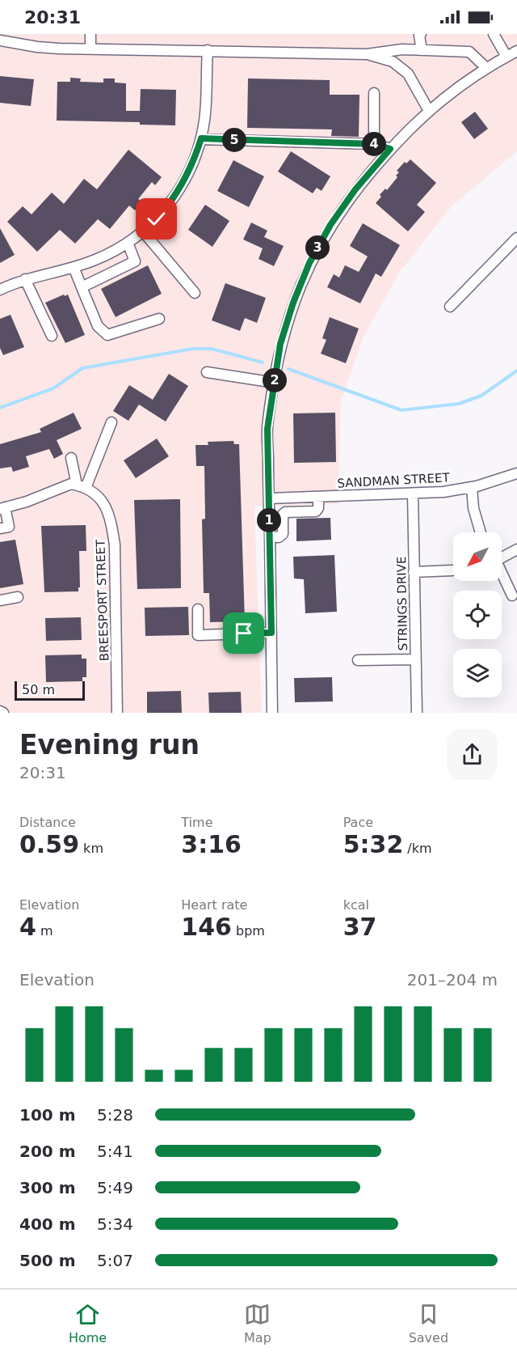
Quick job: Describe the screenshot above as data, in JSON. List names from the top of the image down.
{
  "streets": {
    "street": ["SANDMAN STREET", "BREESPORT STREET", "STRINGS DRIVE"]
  },
  "crossings": [
    ["SANDMAN STREET", "STRINGS DRIVE"]
  ],
  "scale_bar": "50 m",
  "north": "bottom left",
  "page": {
    "status": "20:31",
    "pins": [
      "5",
      "4",
      "3",
      "2",
      "1"
    ],
    "scale": "50 m",
    "heading": ["Evening run", "20:31"],
    "stats": [
      ["Distance", "0.59 km"],
      ["Time", "3:16"],
      ["Pace", "5:32 /km"],
      ["Elevation", "4 m"],
      ["Heart rate", "146 bpm"],
      ["kcal", "37"]
    ],
    "chart": ["Elevation", "201–204 m"],
    "list": [
      {
        "name": "100 m",
        "note": "5:28"
      },
      {
        "name": "200 m",
        "note": "5:41"
      },
      {
        "name": "300 m",
        "note": "5:49"
      },
      {
        "name": "400 m",
        "note": "5:34"
      },
      {
        "name": "500 m",
        "note": "5:07"
      }
    ],
    "tabs": ["Home", "Map", "Saved"]
  }
}
